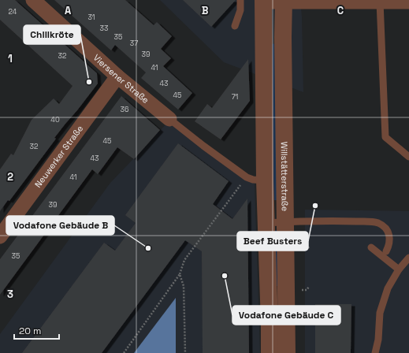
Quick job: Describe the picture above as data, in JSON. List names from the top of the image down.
{
  "streets": {
    "street": ["Viersener Straße", "Neuwerker Straße", "Willstätterstraße"]
  },
  "crossings": [
    ["Viersener Straße", "Neuwerker Straße"]
  ],
  "places": [
    "Chillkröte",
    "Beef Busters",
    "Vodafone Gebäude B",
    "Vodafone Gebäude C"
  ],
  "house_numbers": [
    "24",
    "31",
    "33",
    "35",
    "37",
    "39",
    "32",
    "41",
    "43",
    "45",
    "71",
    "36",
    "40",
    "45",
    "32",
    "43",
    "41",
    "39",
    "35"
  ],
  "scale_bar": "20 m",
  "grid": {
    "columns": ["A", "B", "C"],
    "rows": ["1", "2", "3"]
  }
}
